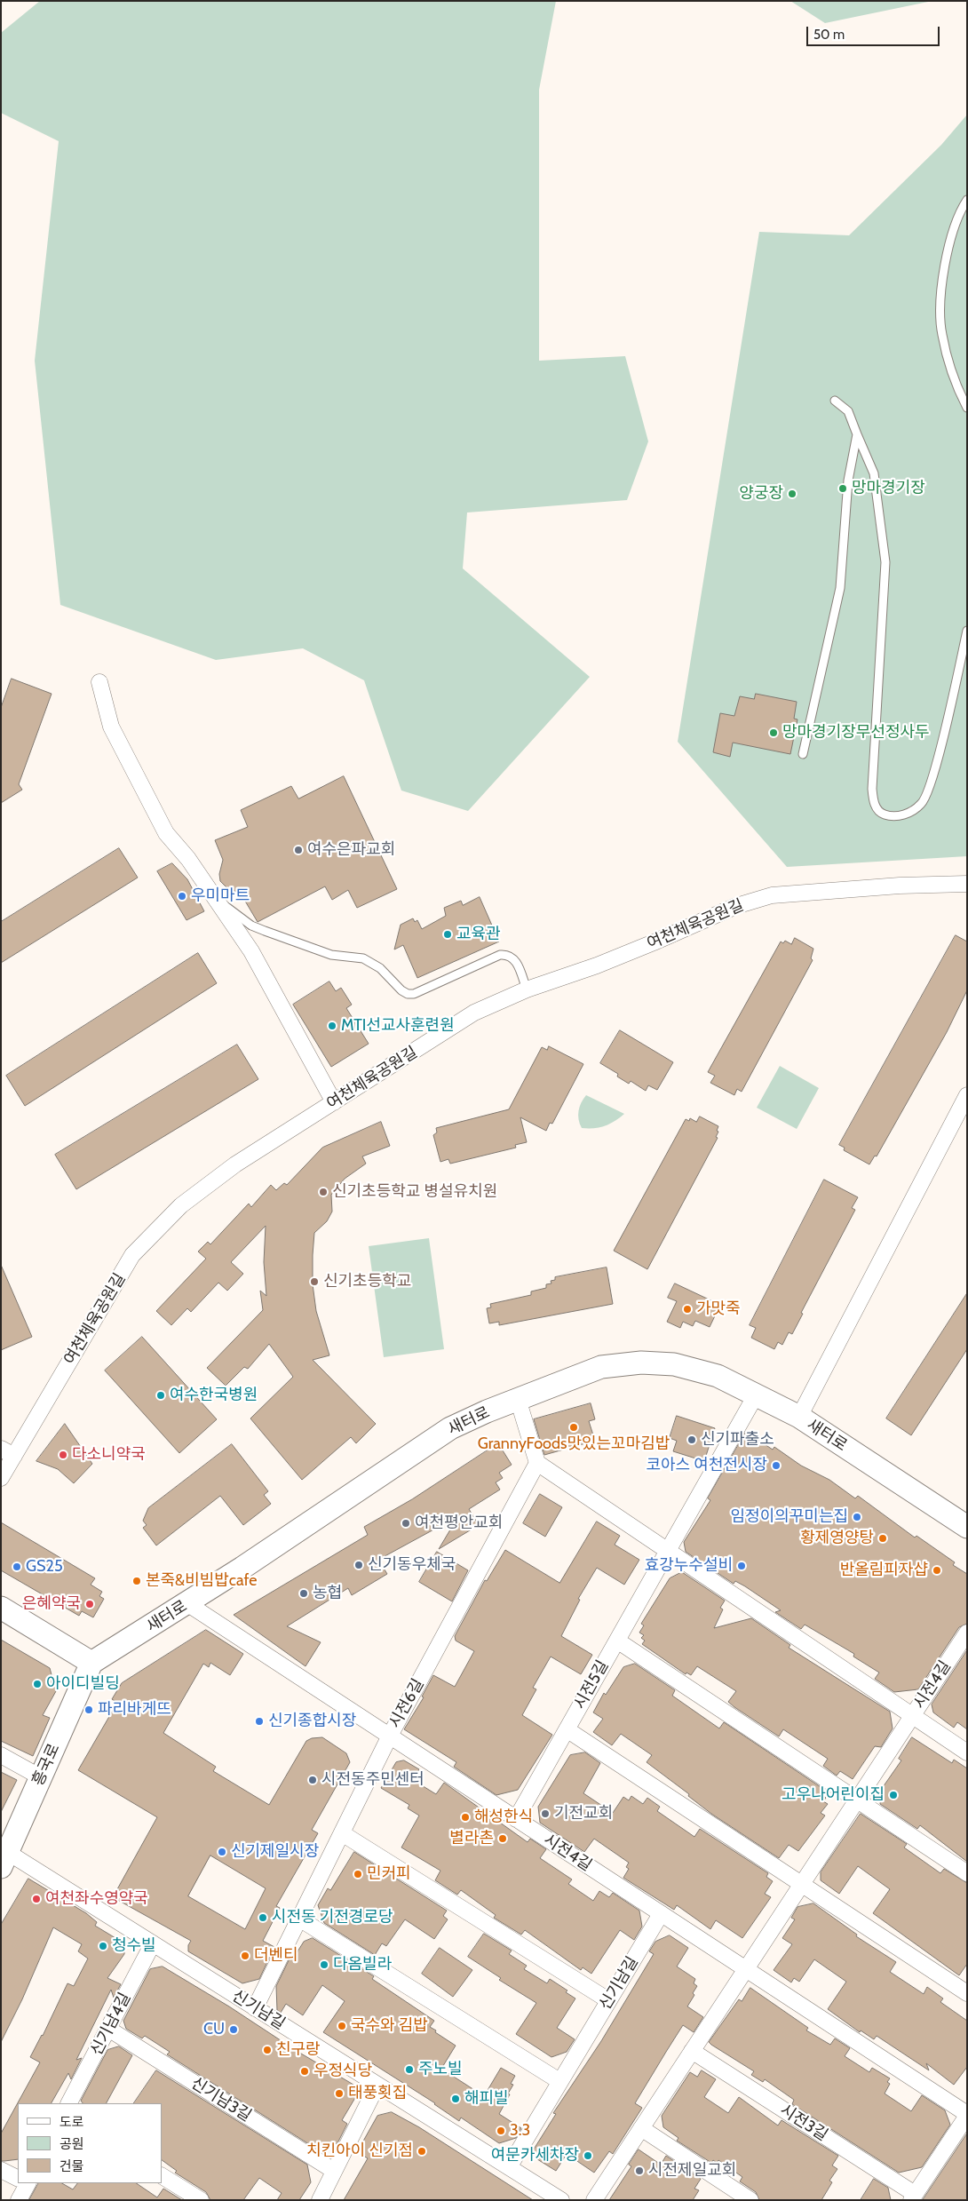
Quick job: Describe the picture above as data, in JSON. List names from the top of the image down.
{
  "streets": {
    "street": [
      "여천체육공원길",
      "새터로",
      "시전5길",
      "시전4길",
      "시전6길",
      "흥국로",
      "신기남길",
      "신기남4길",
      "신기남3길",
      "시전3길"
    ]
  },
  "crossings": [
    ["새터로", "시전5길"],
    ["새터로", "시전4길"],
    ["새터로", "흥국로"],
    ["시전5길", "시전4길"],
    ["시전4길", "시전6길"],
    ["시전4길", "신기남길"],
    ["시전4길", "시전3길"],
    ["시전6길", "신기남길"],
    ["흥국로", "신기남길"],
    ["신기남길", "신기남4길"],
    ["신기남4길", "신기남3길"]
  ],
  "places": [
    "망마경기장",
    "양궁장",
    "망마경기장무선정사두",
    "여수은파교회",
    "우미마트",
    "교육관",
    "MTI선교사훈련원",
    "신기초등학교 병설유치원",
    "신기초등학교",
    "가맛죽",
    "여수한국병원",
    "GrannyFoods맛있는꼬마김밥",
    "신기파출소",
    "다소니약국",
    "코아스 여천전시장",
    "임정이의꾸미는집",
    "여천평안교회",
    "황제영양탕",
    "신기동우체국",
    "효강누수설비",
    "GS25",
    "반올림피자샵",
    "본죽&비빔밥cafe",
    "농협",
    "은혜약국",
    "아이디빌딩",
    "파리바게뜨",
    "신기종합시장",
    "시전동주민센터",
    "고우나어린이집",
    "기전교회",
    "해성한식",
    "별라촌",
    "신기제일시장",
    "민커피",
    "여천좌수영약국",
    "시전동 기전경로당",
    "청수빌",
    "더벤티",
    "다옴빌라",
    "국수와 김밥",
    "CU",
    "친구랑",
    "주노빌",
    "우정식당",
    "태풍횟집",
    "해피빌",
    "3.3",
    "치킨아이 신기점",
    "여문카세차장",
    "시전제일교회"
  ],
  "legend": ["도로", "공원", "건물"],
  "scale_bar": "50 m"
}
